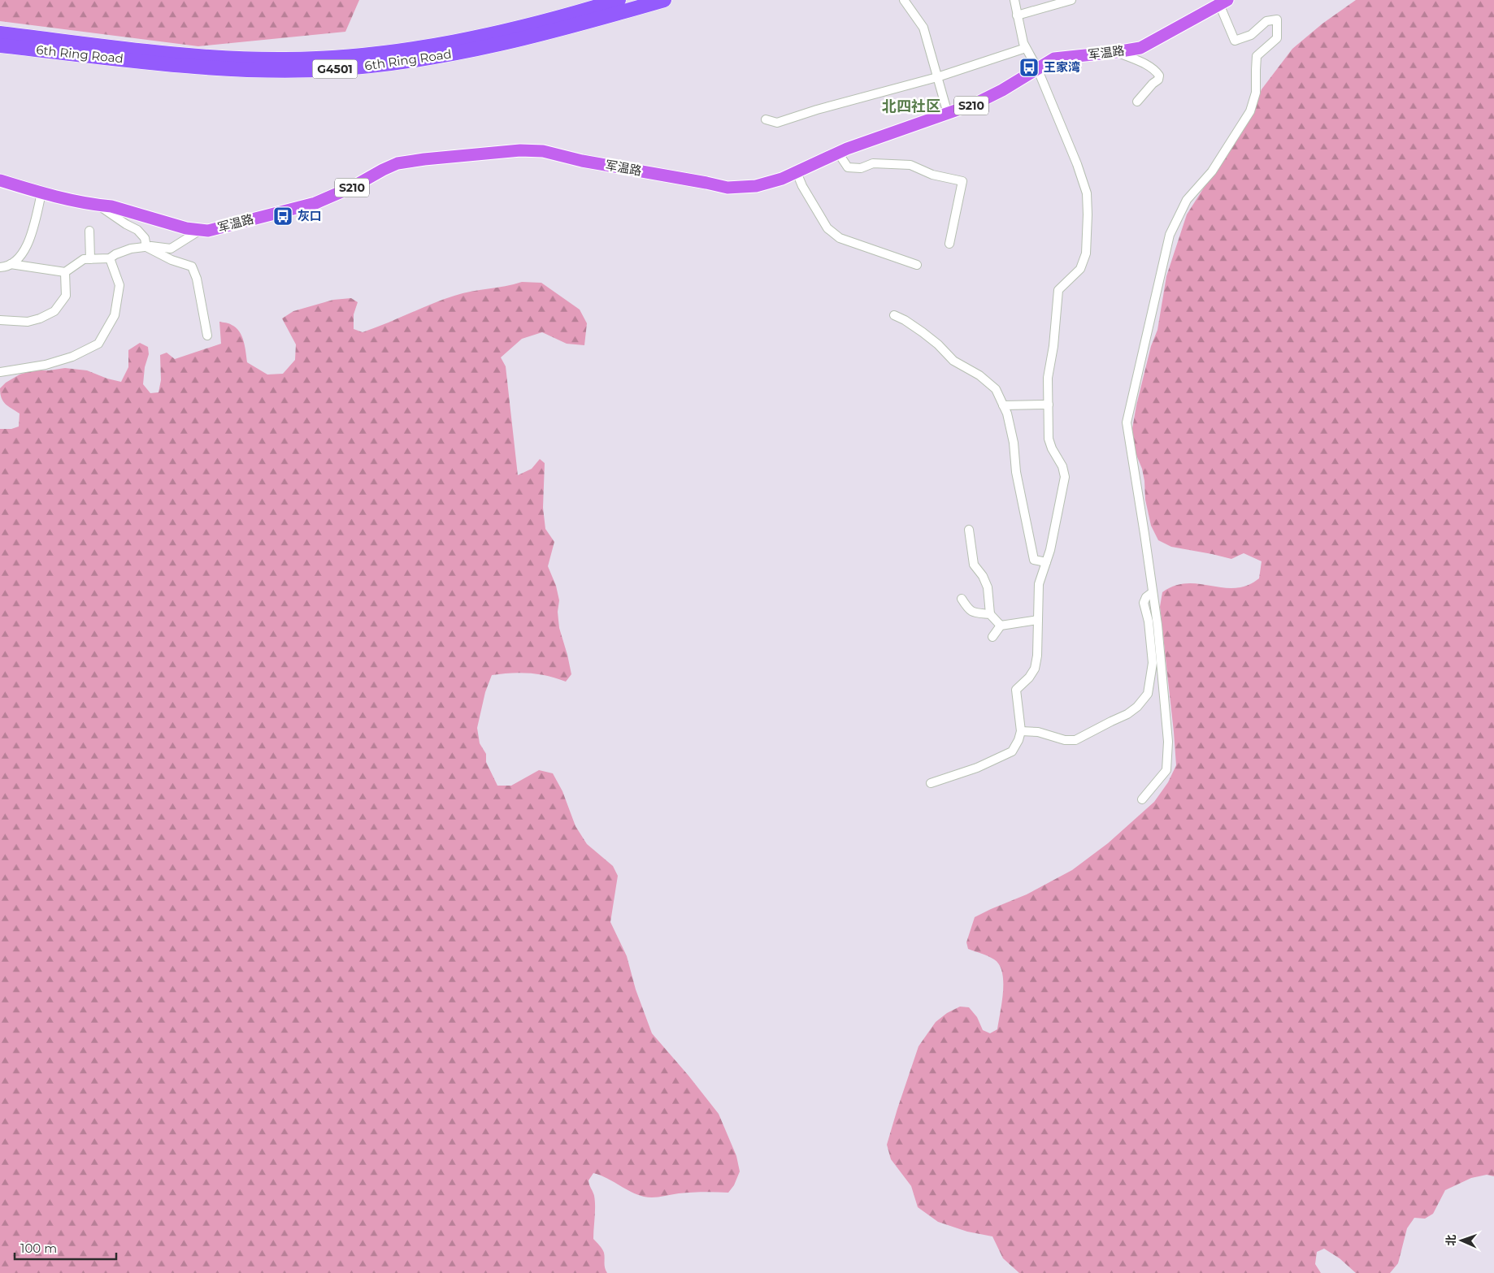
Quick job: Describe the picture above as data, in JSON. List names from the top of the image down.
{
  "streets": {
    "highway": ["6th Ring Road", "G4501"],
    "main road": ["军温路", "S210"]
  },
  "districts": ["北四社区"],
  "places": {
    "bus stop": ["王家湾", "灰口"]
  },
  "scale_bar": "100 m",
  "north": "left"
}
